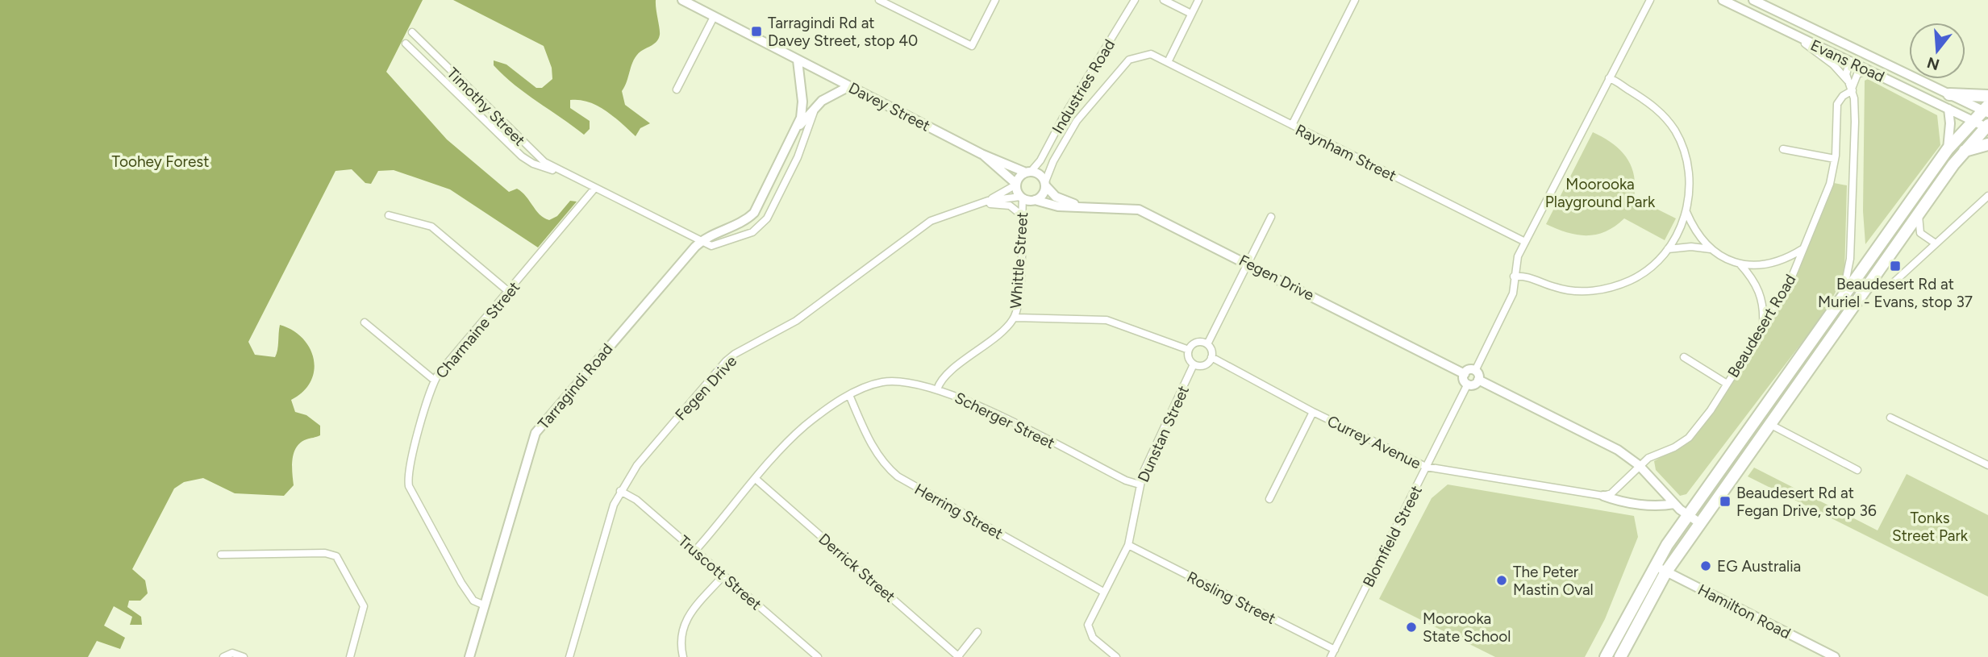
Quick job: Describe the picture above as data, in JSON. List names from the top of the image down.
{
  "streets": {
    "street": [
      "Evans Road",
      "Industries Road",
      "Timothy Street",
      "Davey Street",
      "Raynham Street",
      "Whittle Street",
      "Fegen Drive",
      "Beaudesert Road",
      "Charmaine Street",
      "Tarragindi Road",
      "Scherger Street",
      "Dunstan Street",
      "Currey Avenue",
      "Herring Street",
      "Blomfield Street",
      "Derrick Street",
      "Truscott Street",
      "Rosling Street",
      "Hamilton Road"
    ]
  },
  "crossings": [
    ["Evans Road", "Beaudesert Road"],
    ["Industries Road", "Davey Street"],
    ["Industries Road", "Raynham Street"],
    ["Industries Road", "Whittle Street"],
    ["Industries Road", "Fegen Drive"],
    ["Timothy Street", "Charmaine Street"],
    ["Timothy Street", "Tarragindi Road"],
    ["Davey Street", "Whittle Street"],
    ["Davey Street", "Fegen Drive"],
    ["Davey Street", "Tarragindi Road"],
    ["Whittle Street", "Fegen Drive"],
    ["Whittle Street", "Scherger Street"],
    ["Fegen Drive", "Blomfield Street"],
    ["Fegen Drive", "Truscott Street"],
    ["Charmaine Street", "Tarragindi Road"],
    ["Scherger Street", "Dunstan Street"],
    ["Scherger Street", "Herring Street"],
    ["Scherger Street", "Derrick Street"],
    ["Scherger Street", "Truscott Street"],
    ["Dunstan Street", "Currey Avenue"],
    ["Dunstan Street", "Herring Street"],
    ["Dunstan Street", "Rosling Street"],
    ["Currey Avenue", "Blomfield Street"],
    ["Blomfield Street", "Rosling Street"]
  ],
  "parks": ["Toohey Forest", "Moorooka Playground Park", "Tonks Street Park"],
  "places": {
    "transit": ["Tarragindi Rd at Davey Street, stop 40", "Beaudesert Rd at Muriel - Evans, stop 37", "Beaudesert Rd at Fegan Drive, stop 36"],
    "other": ["EG Australia", "The Peter Mastin Oval", "Moorooka State School"]
  },
  "north": "bottom"
}
